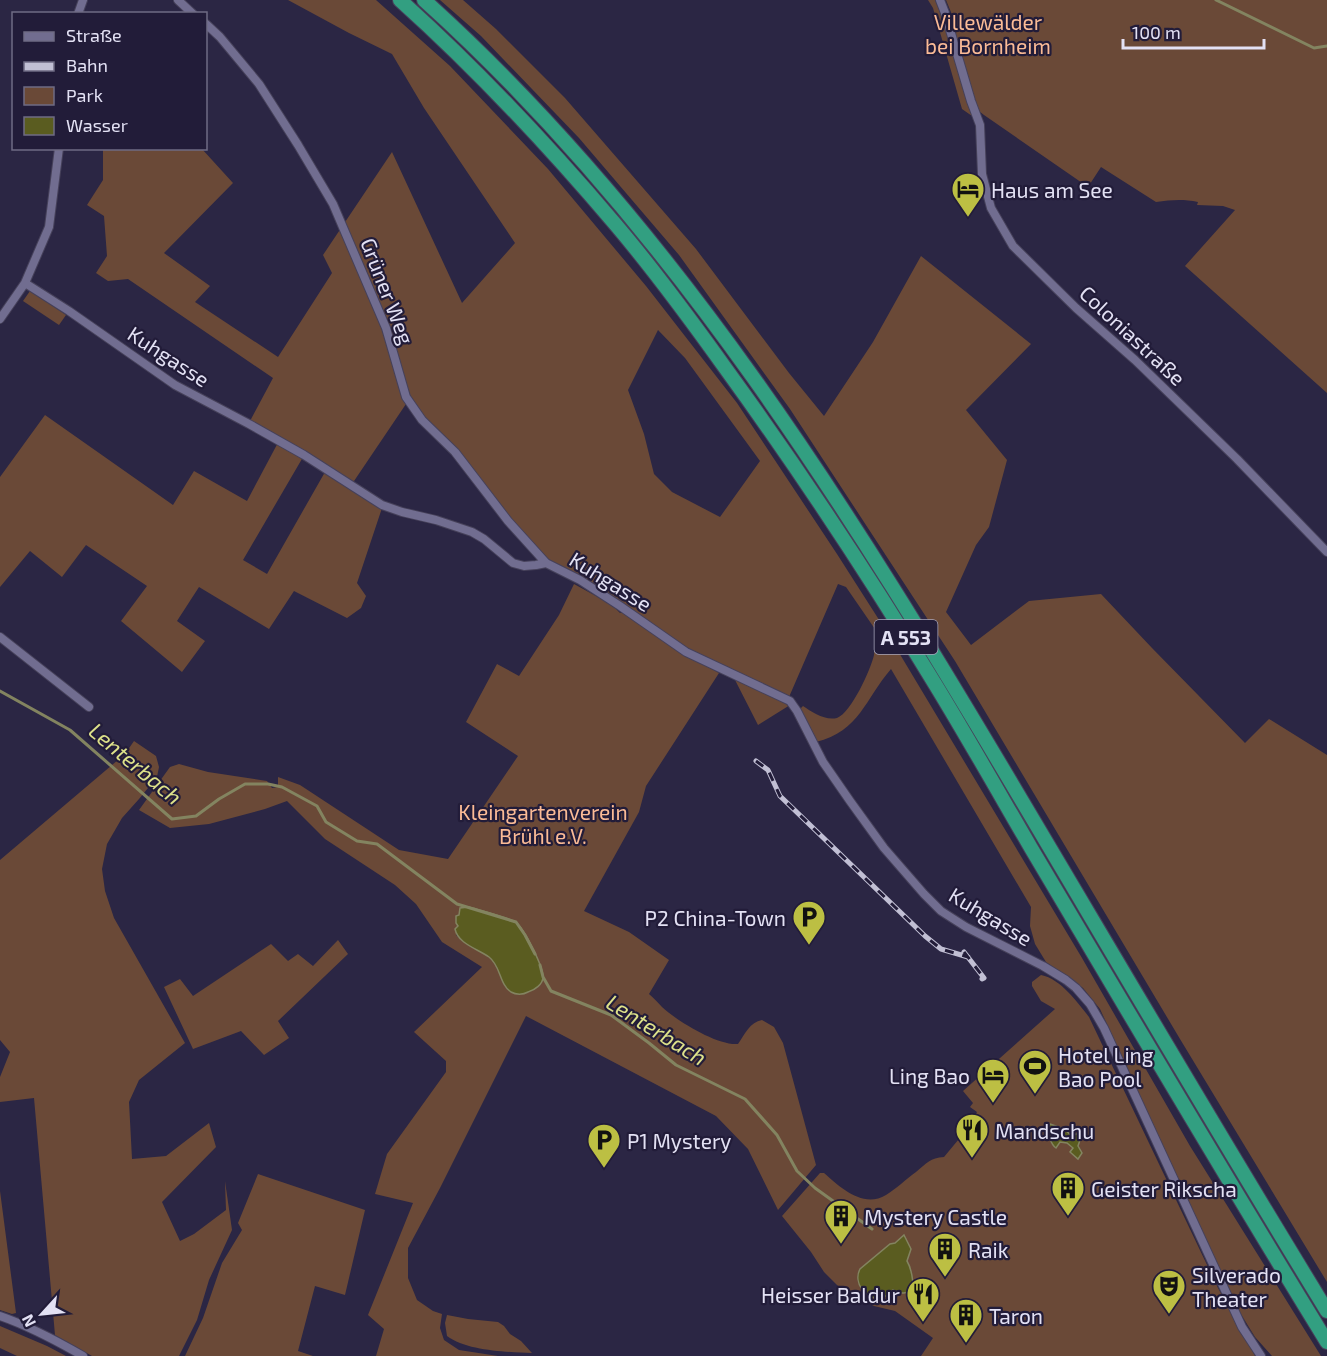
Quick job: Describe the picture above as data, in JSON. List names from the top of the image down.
{
  "streets": {
    "highway": ["A 553"],
    "street": ["Grüner Weg", "Coloniastraße", "Kuhgasse"]
  },
  "crossings": [
    ["Grüner Weg", "Kuhgasse"]
  ],
  "water": ["Lenterbach"],
  "parks": ["Villewälder bei Bornheim", "Kleingartenverein Brühl e.V."],
  "places": {
    "hotel": ["Haus am See", "Ling Bao"],
    "parking": ["P2 China-Town", "P1 Mystery"],
    "sports": ["Hotel Ling Bao Pool"],
    "restaurant": ["Mandschu", "Heisser Baldur"],
    "building": [
      "Geister Rikscha",
      "Mystery Castle",
      "Raik",
      "Taron"
    ],
    "theatre": ["Silverado Theater"]
  },
  "legend": [
    "Straße",
    "Bahn",
    "Park",
    "Wasser"
  ],
  "scale_bar": "100 m",
  "north": "bottom left"
}
